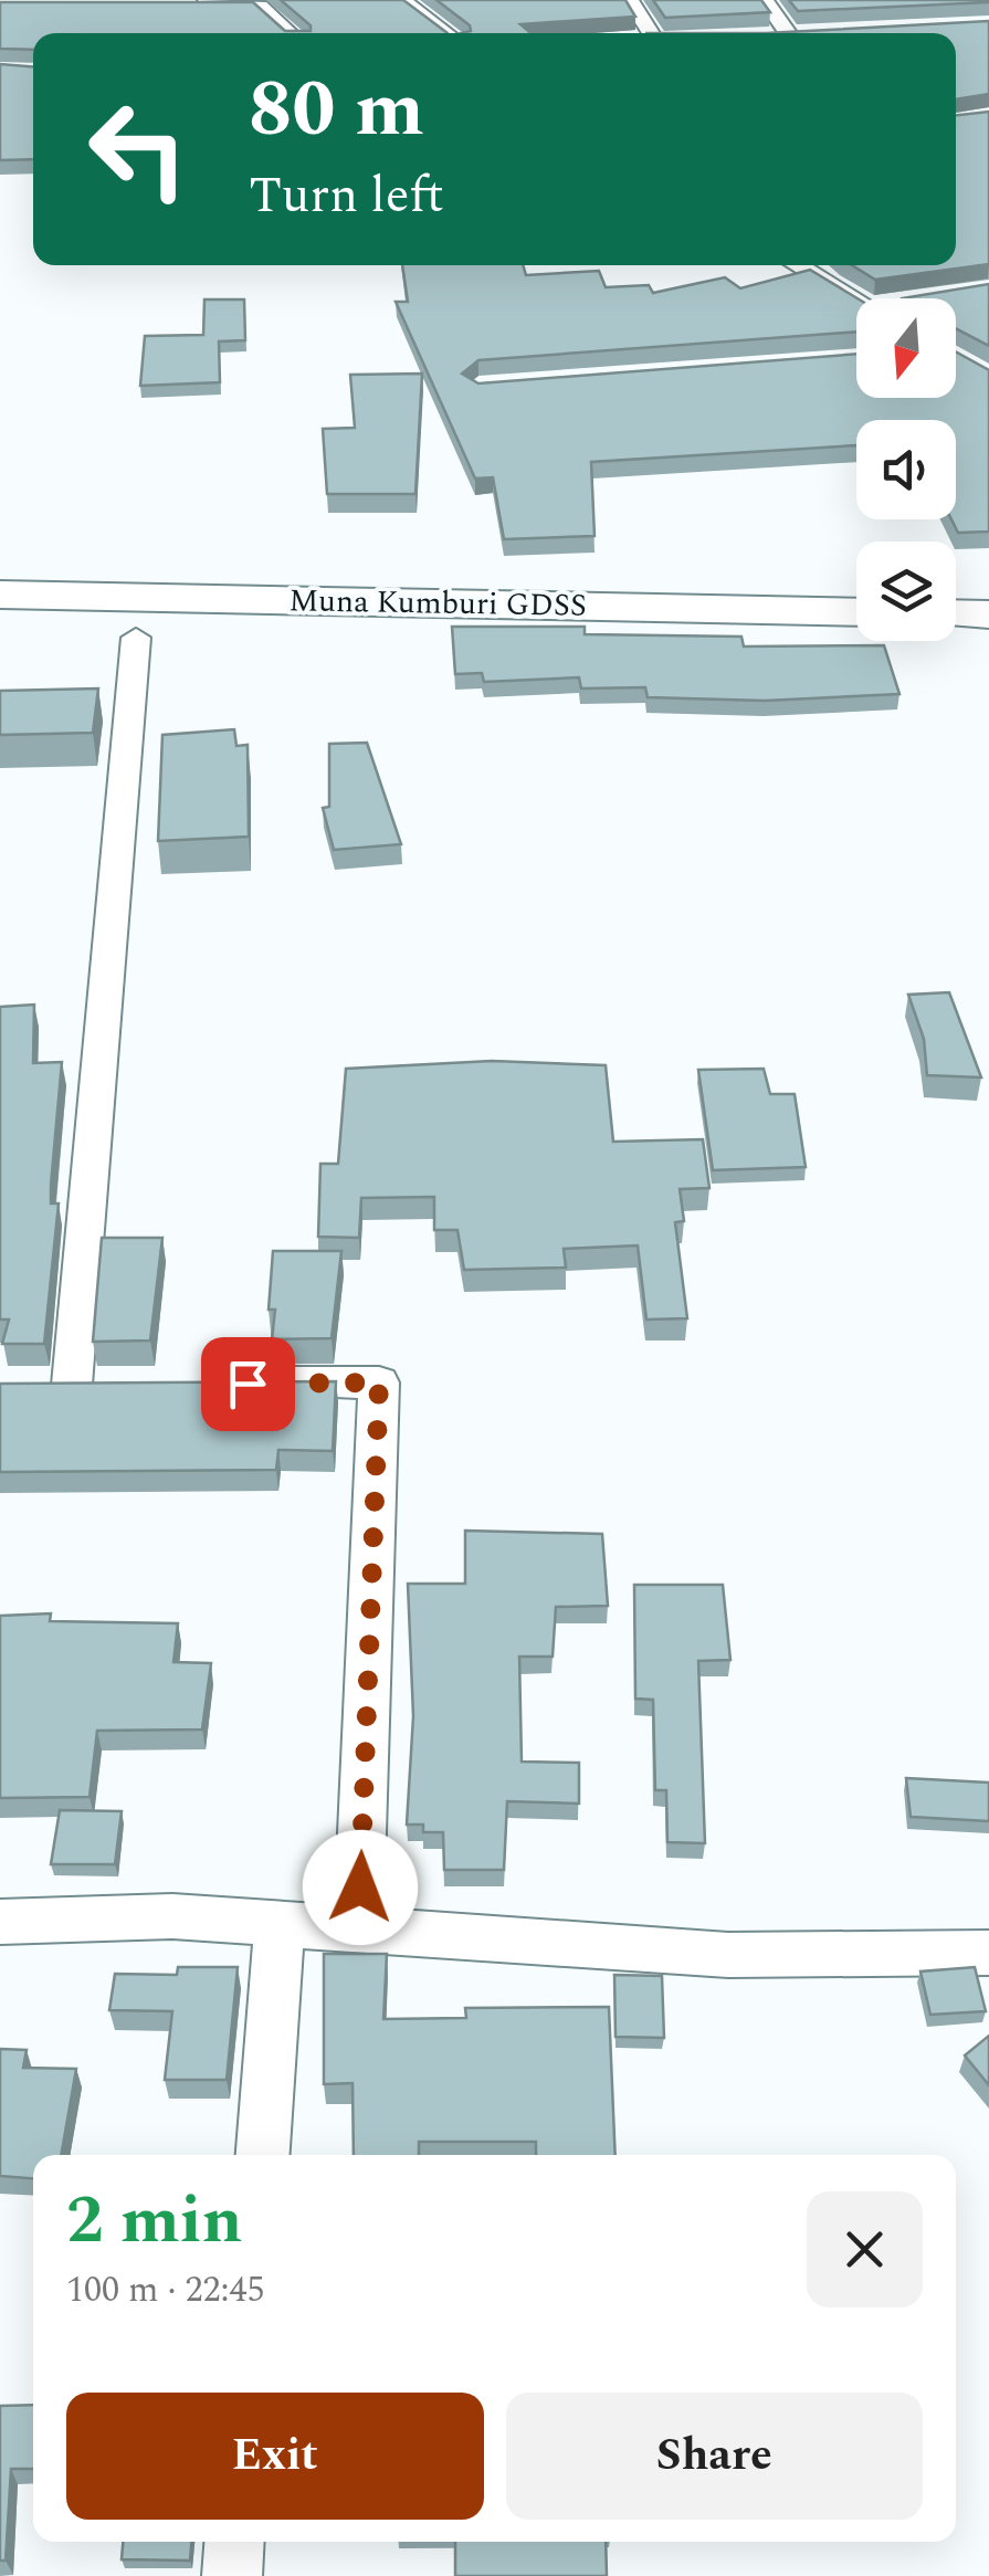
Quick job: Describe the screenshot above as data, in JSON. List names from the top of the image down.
{
  "streets": {
    "highway": ["Muna Kumburi GDSS"]
  },
  "north": "bottom",
  "page": {
    "turn": ["80 m", "Turn left"],
    "heading": ["2 min", "100 m · 22:45"],
    "buttons": ["Exit", "Share"]
  }
}
